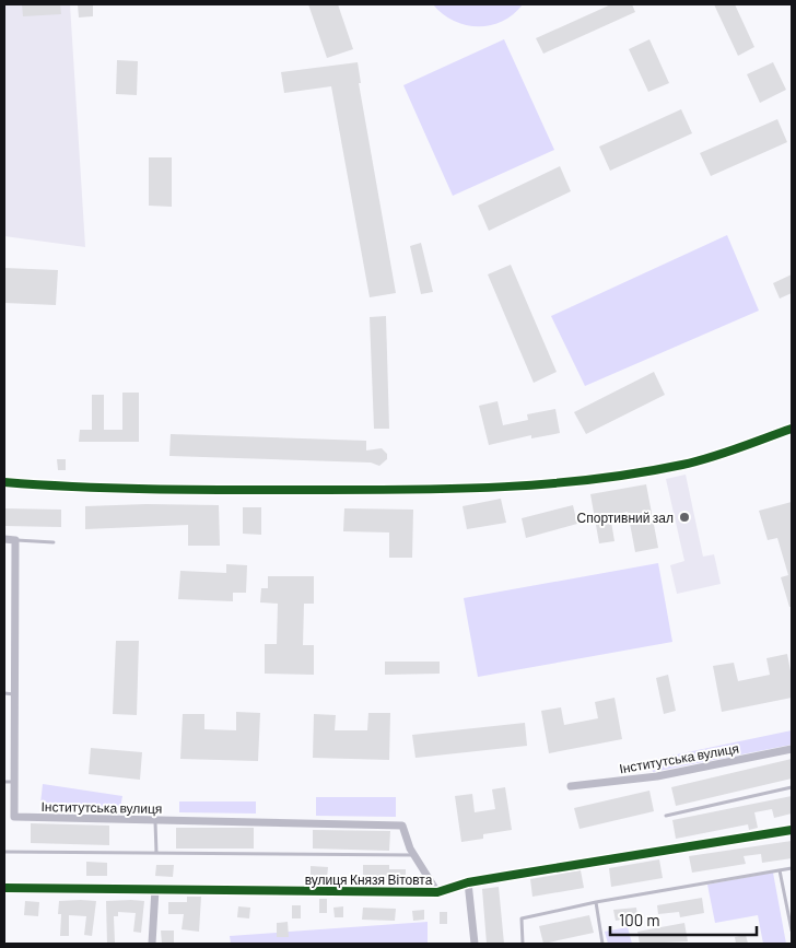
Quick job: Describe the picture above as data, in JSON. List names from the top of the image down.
{
  "streets": {
    "street": ["Інститутська вулиця", "вулиця Князя Вітовта"]
  },
  "crossings": [
    ["Інститутська вулиця", "вулиця Князя Вітовта"]
  ],
  "places": ["Спортивний зал"],
  "scale_bar": "100 m"
}
